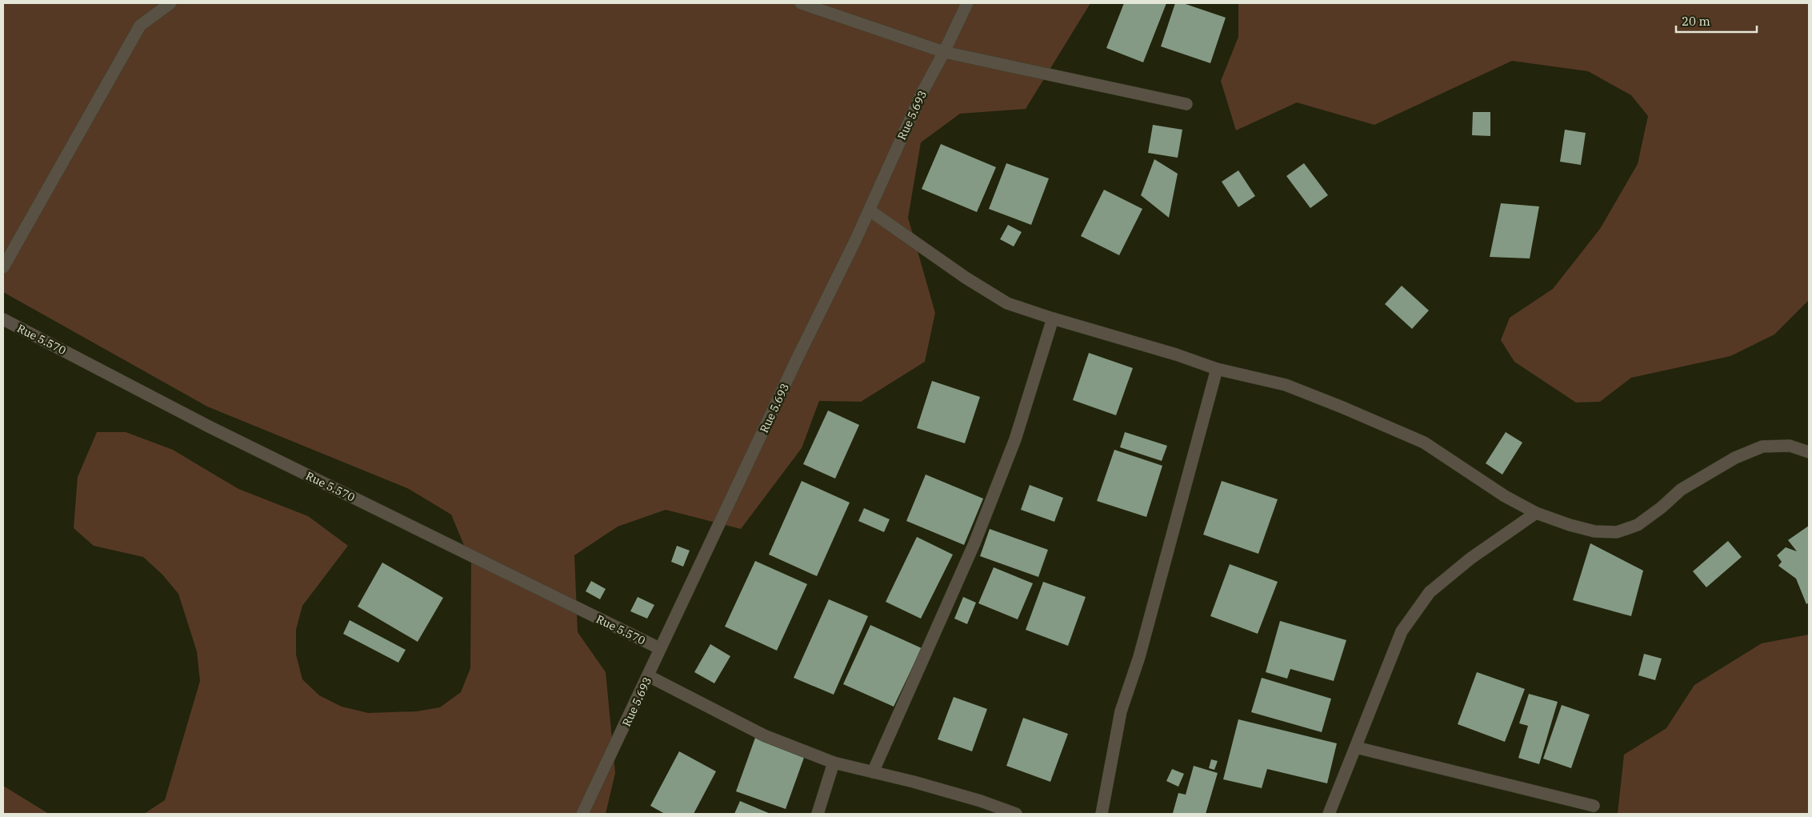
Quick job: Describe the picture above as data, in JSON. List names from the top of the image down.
{
  "streets": {
    "street": ["Rue 5.693", "Rue 5.570"]
  },
  "crossings": [
    ["Rue 5.693", "Rue 5.570"]
  ],
  "scale_bar": "20 m"
}
